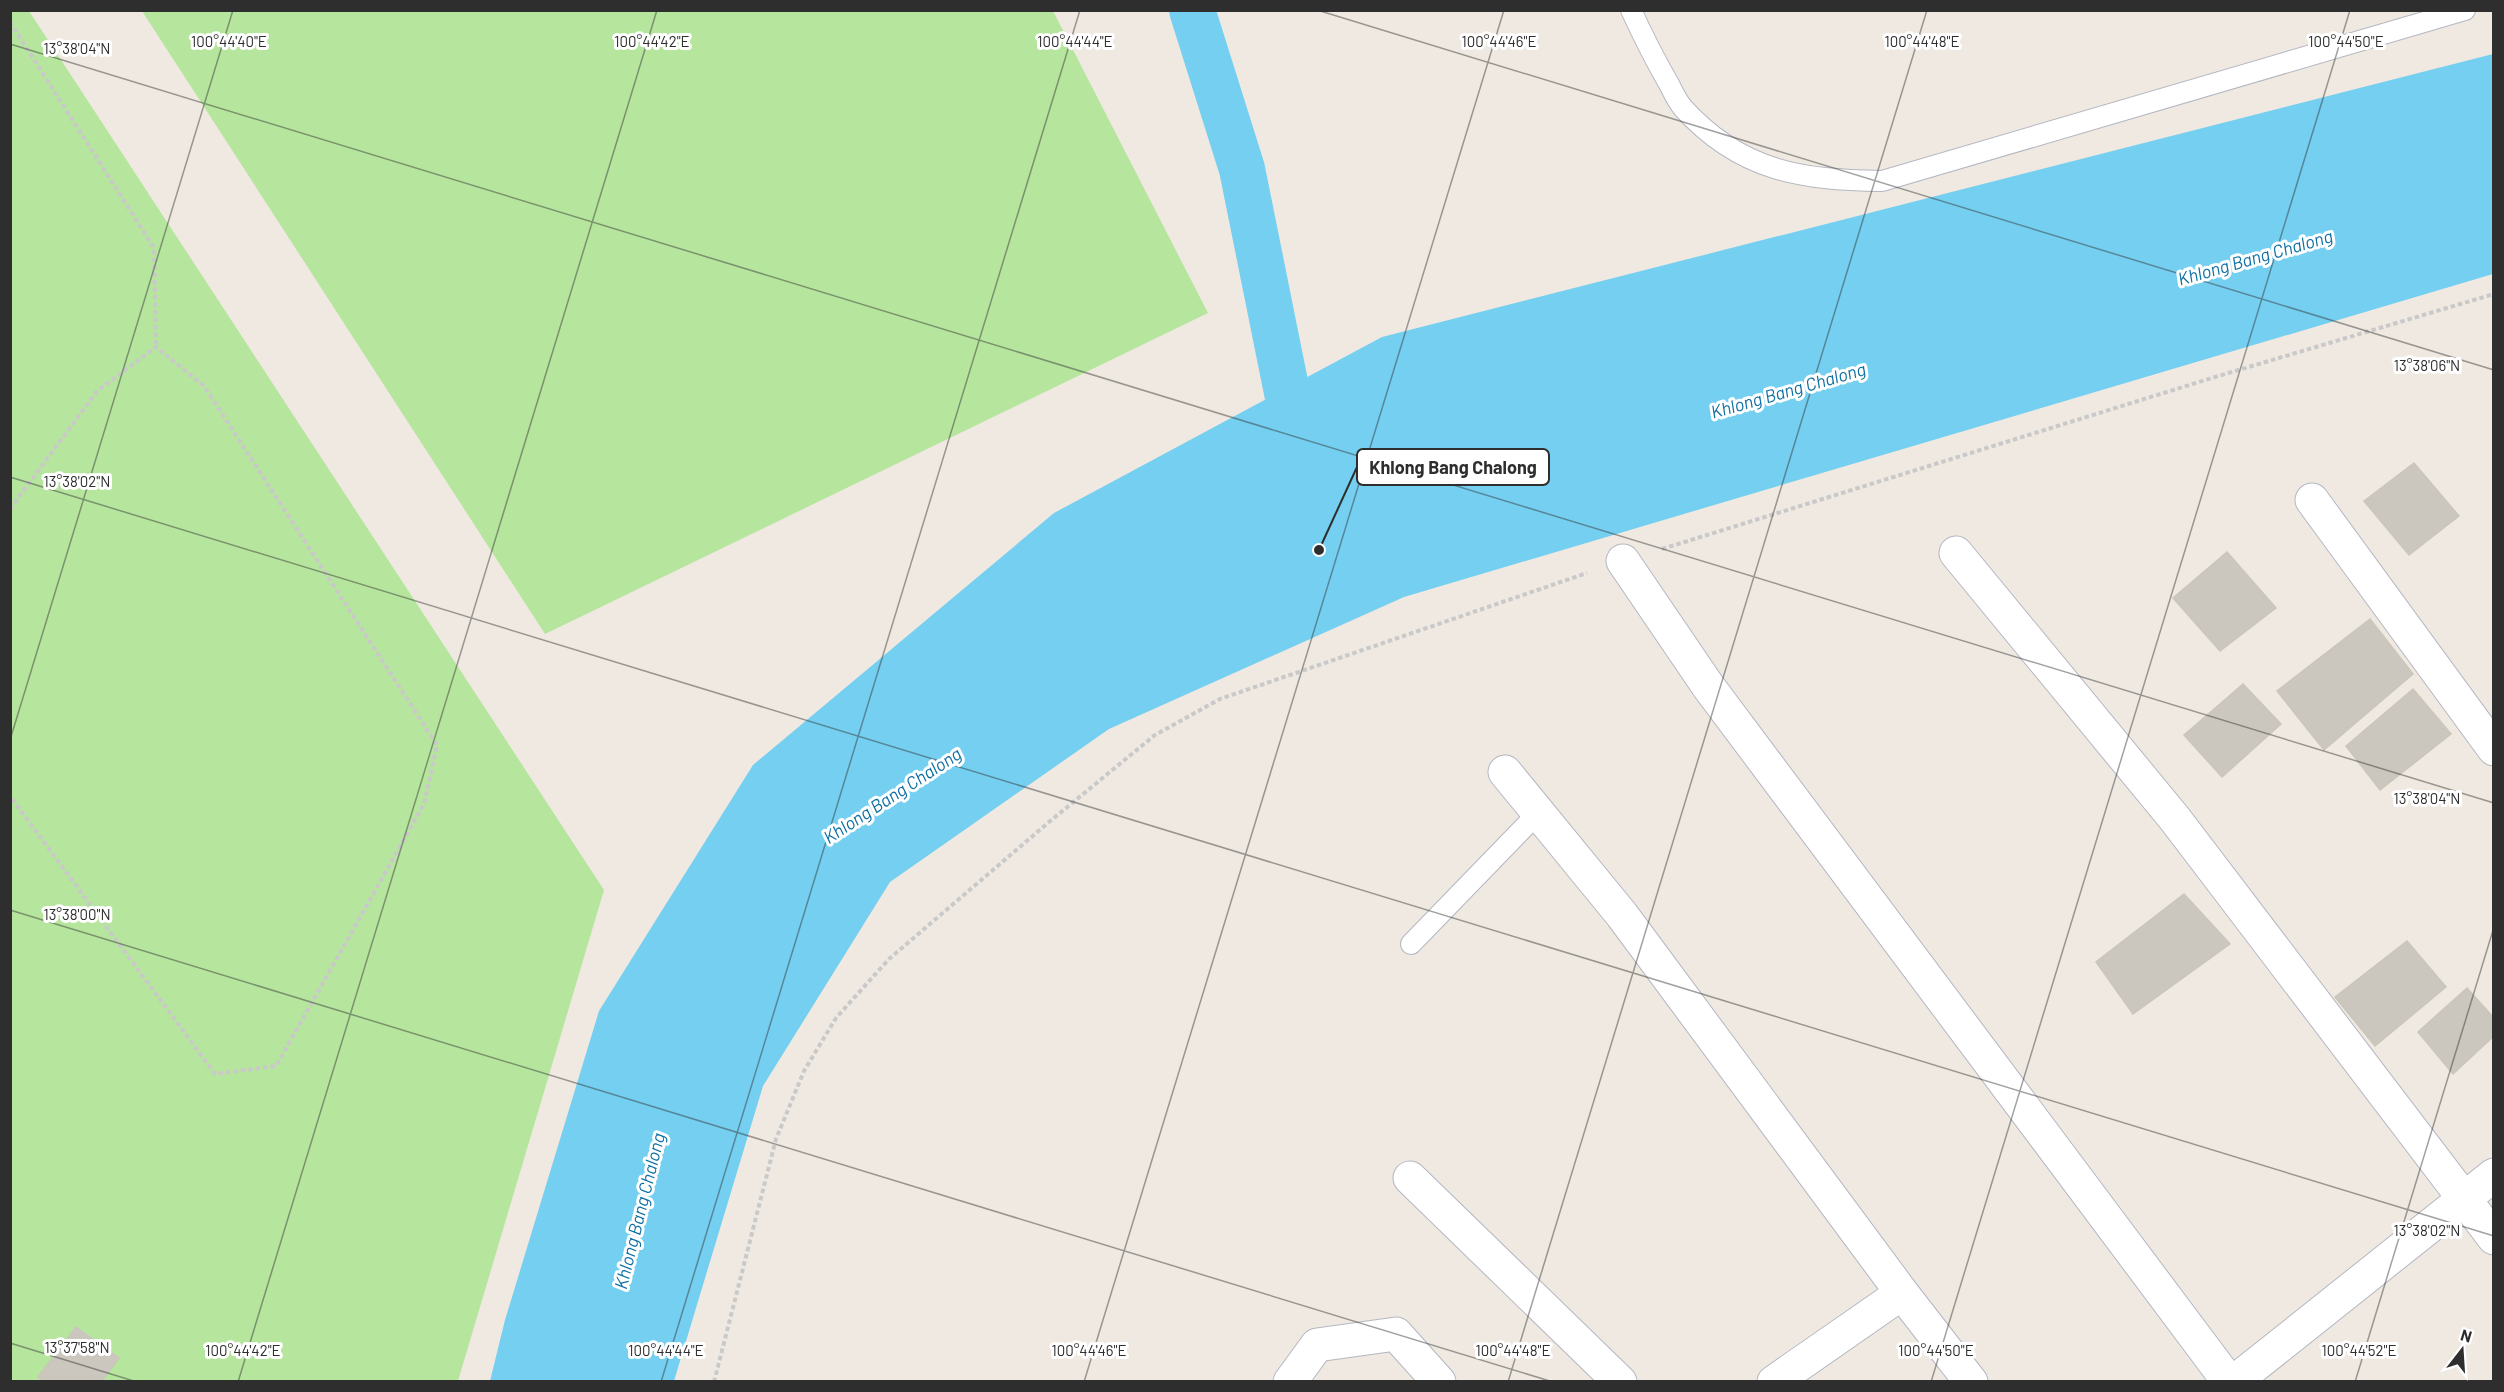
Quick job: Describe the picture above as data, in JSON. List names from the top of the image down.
{
  "water": ["Khlong Bang Chalong"],
  "places": ["Khlong Bang Chalong"],
  "north": "top",
  "coordinates": [
    "100°44'40\"E",
    "100°44'42\"E",
    "100°44'44\"E",
    "100°44'46\"E",
    "100°44'48\"E",
    "100°44'50\"E",
    "13°38'04\"N",
    "13°38'06\"N",
    "13°38'02\"N",
    "13°38'00\"N",
    "13°37'58\"N",
    "100°44'52\"E"
  ]
}
